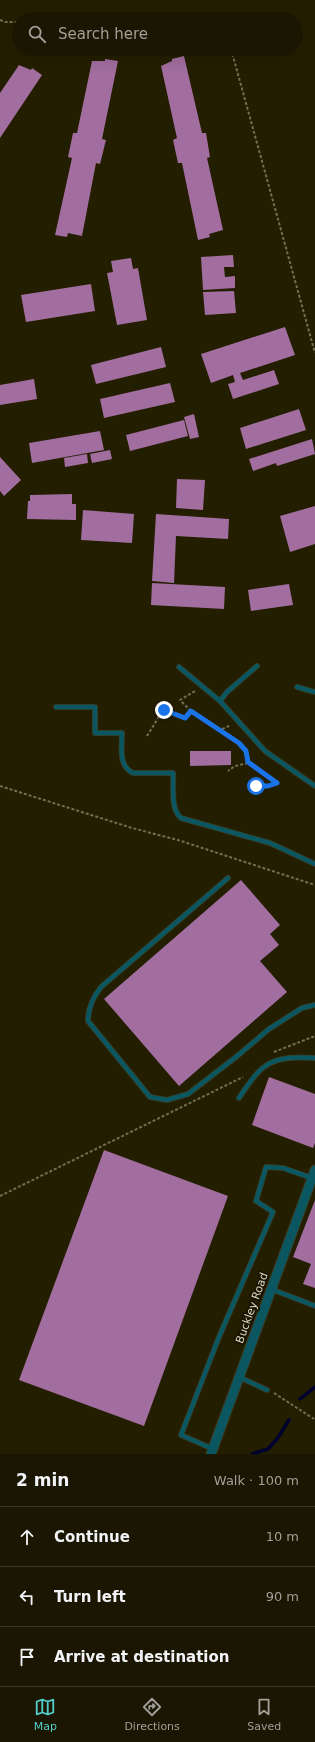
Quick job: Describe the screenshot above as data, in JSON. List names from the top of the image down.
{
  "streets": {
    "street": ["Buckley Road"]
  },
  "page": {
    "search": "Search here",
    "heading": ["2 min", "Walk · 100 m"],
    "list": [
      ["Continue", "10 m"],
      ["Turn left", "90 m"],
      "Arrive at destination"
    ],
    "nav": ["Map", "Directions", "Saved"]
  }
}
